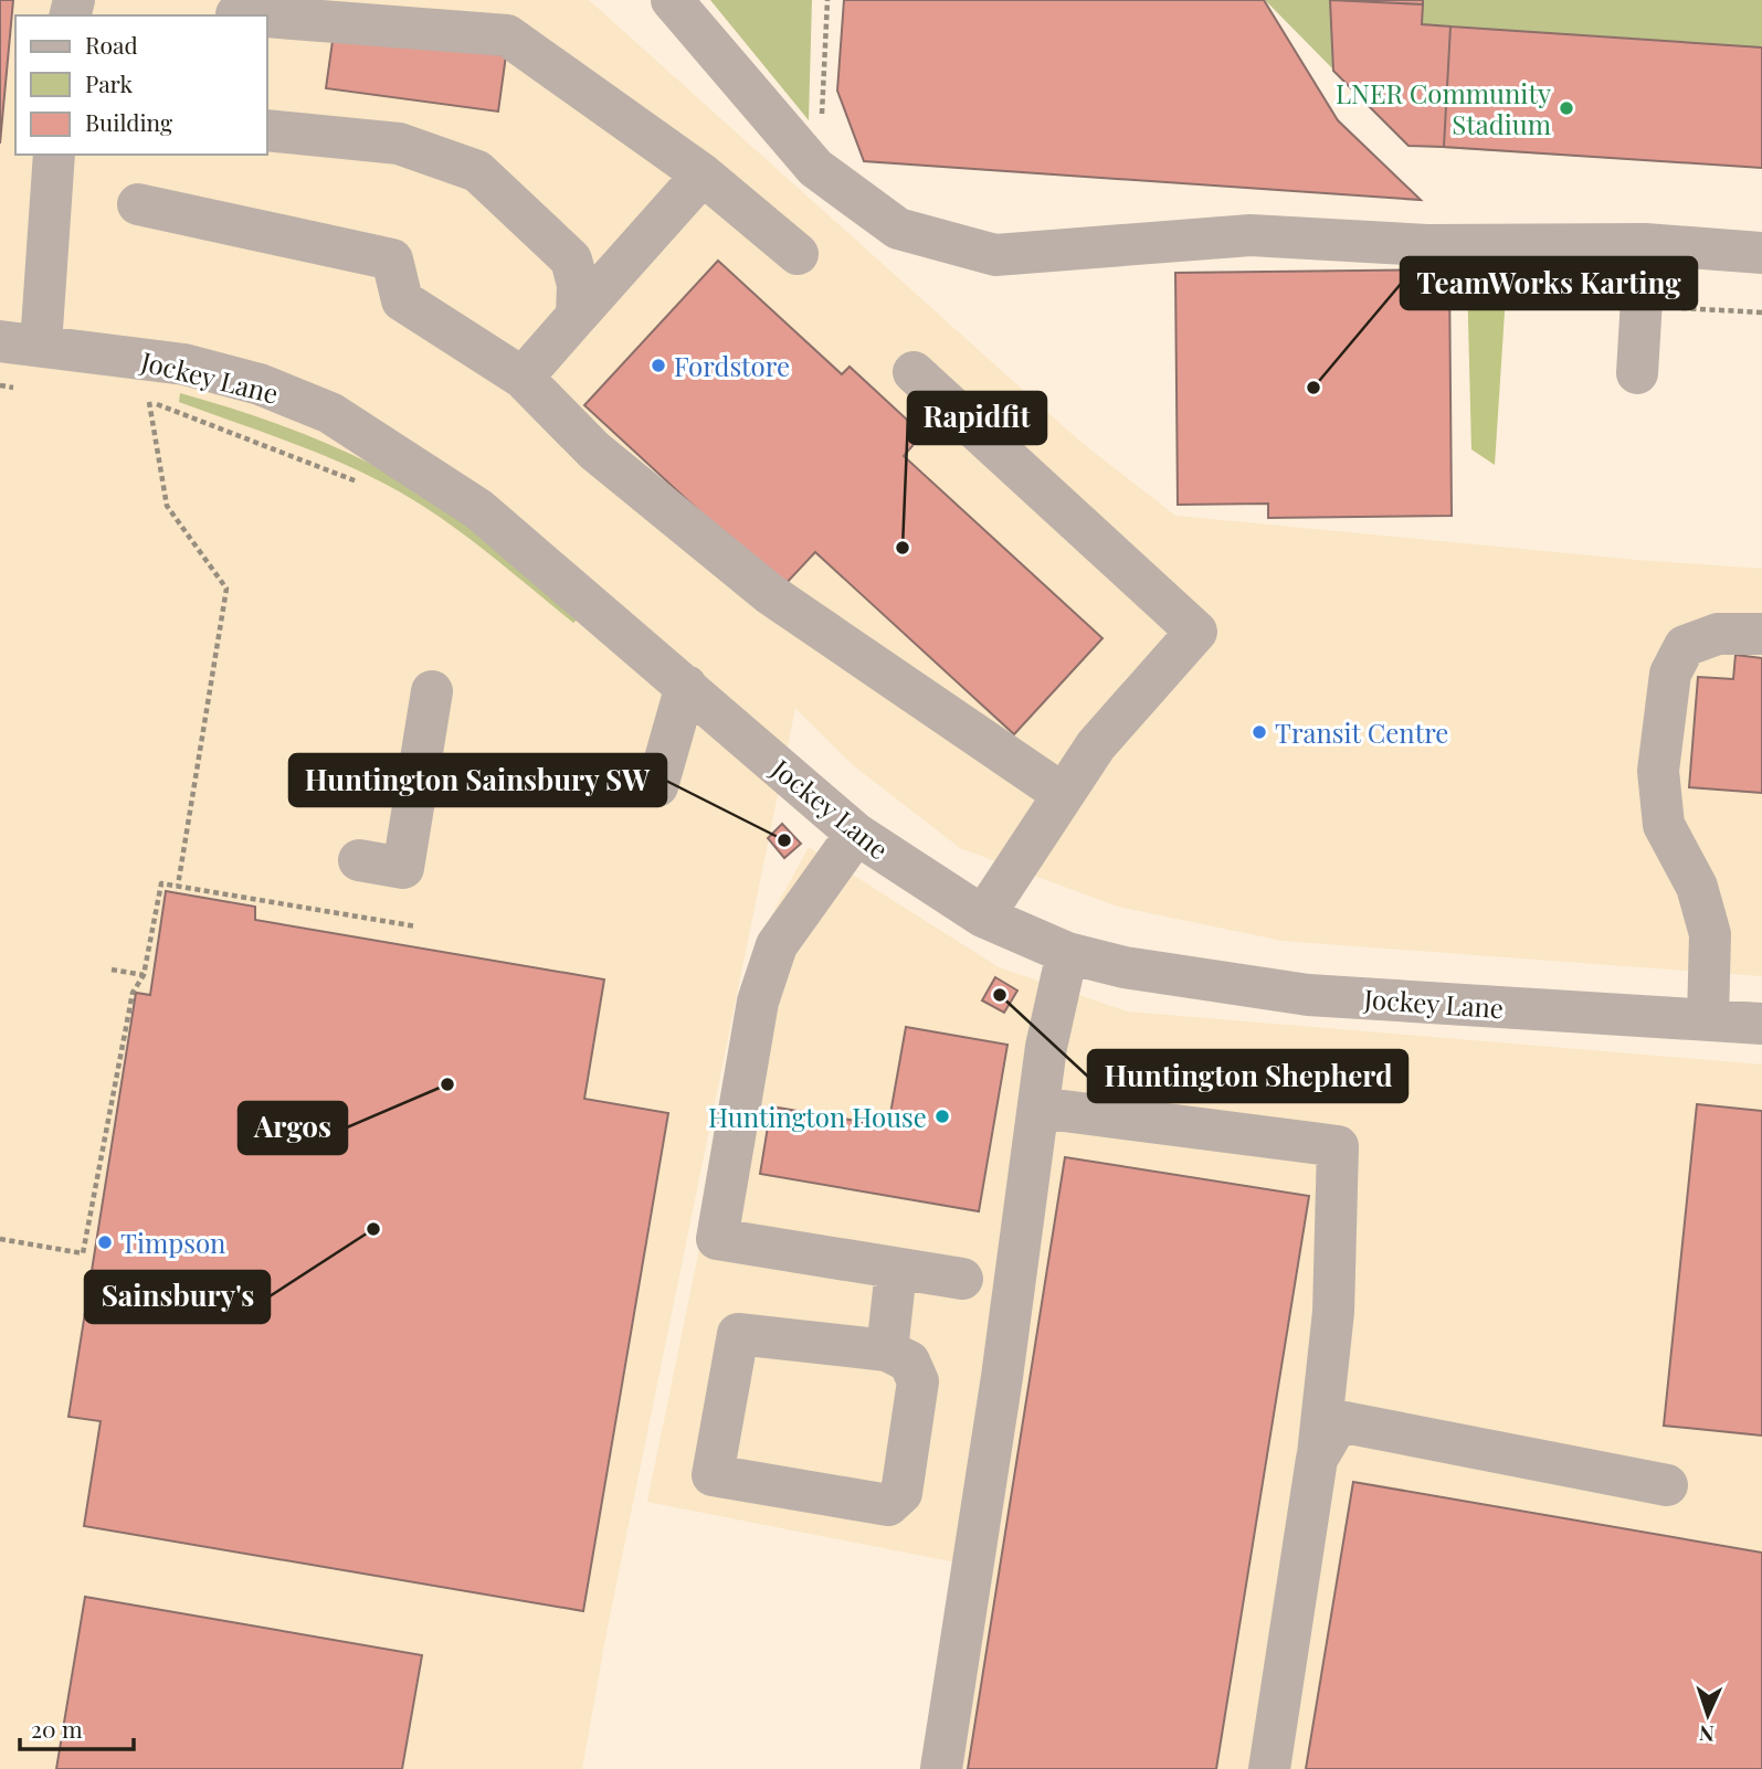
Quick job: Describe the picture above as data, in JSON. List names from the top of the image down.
{
  "streets": {
    "street": ["Jockey Lane"]
  },
  "places": [
    "LNER Community Stadium",
    "Fordstore",
    "TeamWorks Karting",
    "Rapidfit",
    "Transit Centre",
    "Huntington Sainsbury SW",
    "Huntington Shepherd",
    "Argos",
    "Huntington House",
    "Sainsbury's",
    "Timpson"
  ],
  "legend": ["Road", "Park", "Building"],
  "scale_bar": "20 m",
  "north": "bottom"
}
